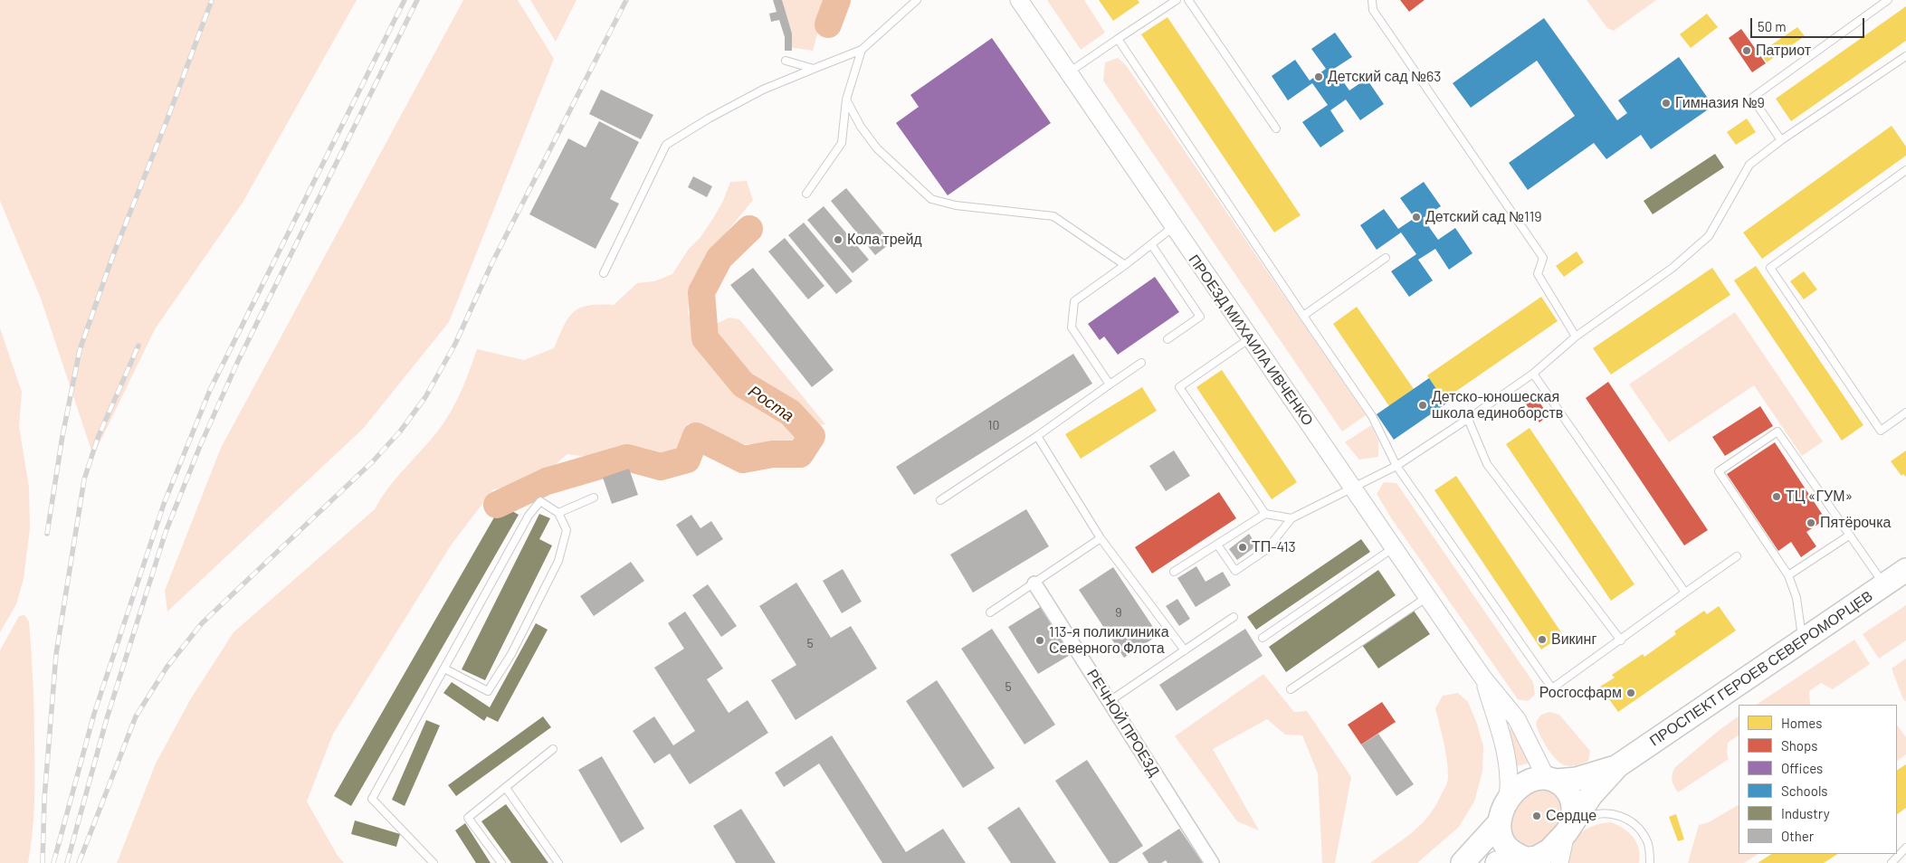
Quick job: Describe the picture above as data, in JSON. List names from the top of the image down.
{
  "streets": {
    "main road": ["ПРОСПЕКТ ГЕРОЕВ СЕВЕРОМОРЦЕВ"],
    "street": ["ПРОЕЗД МИХАИЛА ИВЧЕНКО", "РЕЧНОЙ ПРОЕЗД"]
  },
  "water": ["Роста"],
  "places": [
    "Патриот",
    "Детский сад №63",
    "Гимназия №9",
    "Детский сад №119",
    "Кола трейд",
    "Детско-юношеская школа единоборств",
    "ТЦ «ГУМ»",
    "Пятёрочка",
    "ТП-413",
    "Викинг",
    "113-я поликлиника Северного Флота",
    "Росгосфарм",
    "Сердце"
  ],
  "house_numbers": [
    "10",
    "9",
    "5",
    "5"
  ],
  "legend": [
    "Homes",
    "Shops",
    "Offices",
    "Schools",
    "Industry",
    "Other"
  ],
  "scale_bar": "50 m"
}
